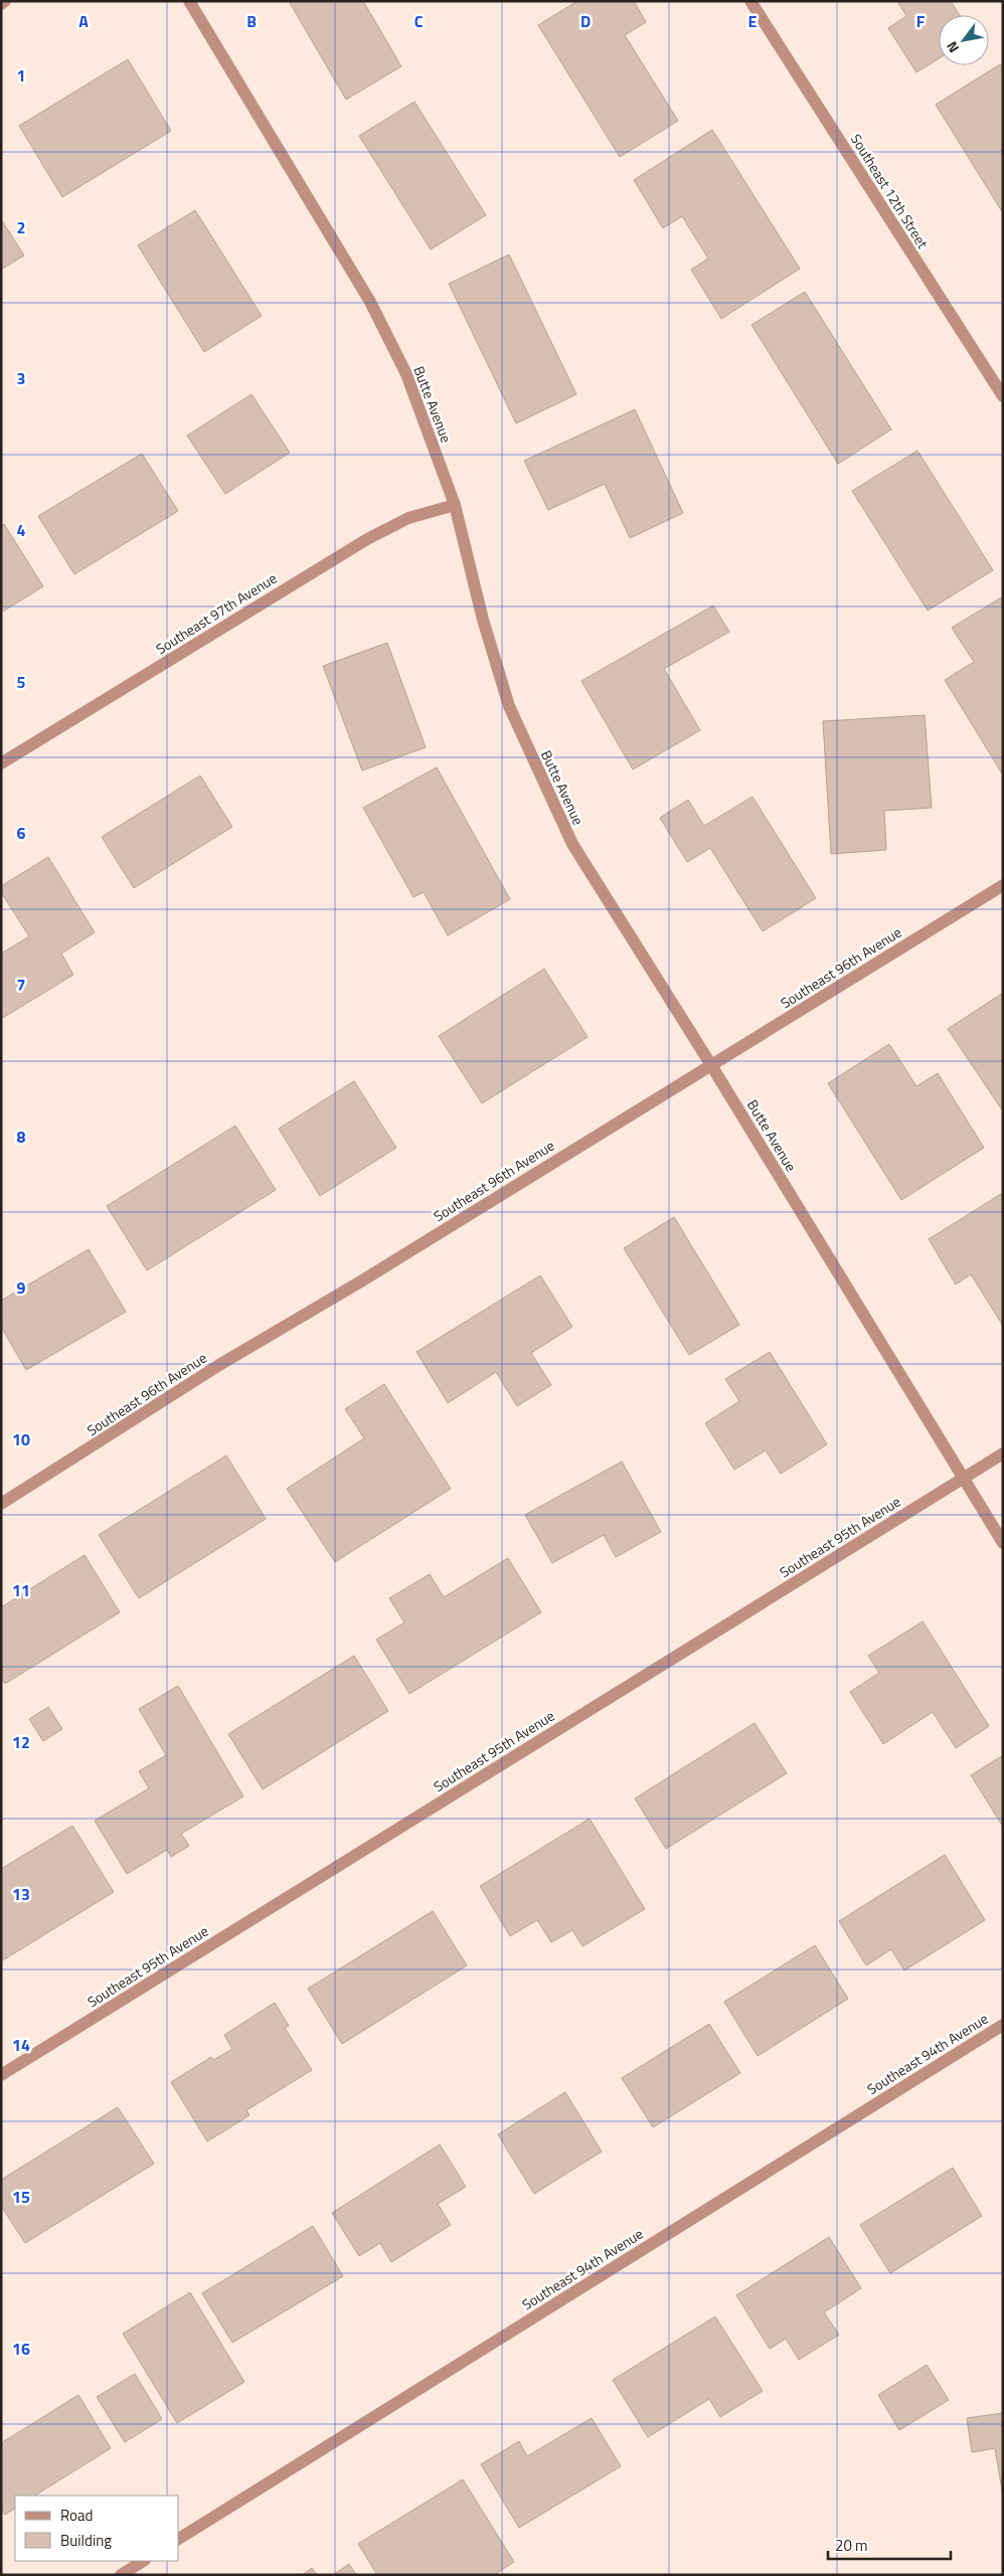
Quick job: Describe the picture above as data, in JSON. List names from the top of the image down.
{
  "streets": {
    "street": [
      "Southeast 12th Street",
      "Butte Avenue",
      "Southeast 97th Avenue",
      "Southeast 96th Avenue",
      "Southeast 95th Avenue",
      "Southeast 94th Avenue"
    ]
  },
  "crossings": [
    ["Butte Avenue", "Southeast 97th Avenue"],
    ["Butte Avenue", "Southeast 96th Avenue"],
    ["Butte Avenue", "Southeast 95th Avenue"]
  ],
  "legend": ["Road", "Building"],
  "scale_bar": "20 m",
  "north": "bottom left",
  "grid": {
    "columns": [
      "A",
      "B",
      "C",
      "D",
      "E",
      "F"
    ],
    "rows": [
      "1",
      "2",
      "3",
      "4",
      "5",
      "6",
      "7",
      "8",
      "9",
      "10",
      "11",
      "12",
      "13",
      "14",
      "15",
      "16"
    ]
  }
}
